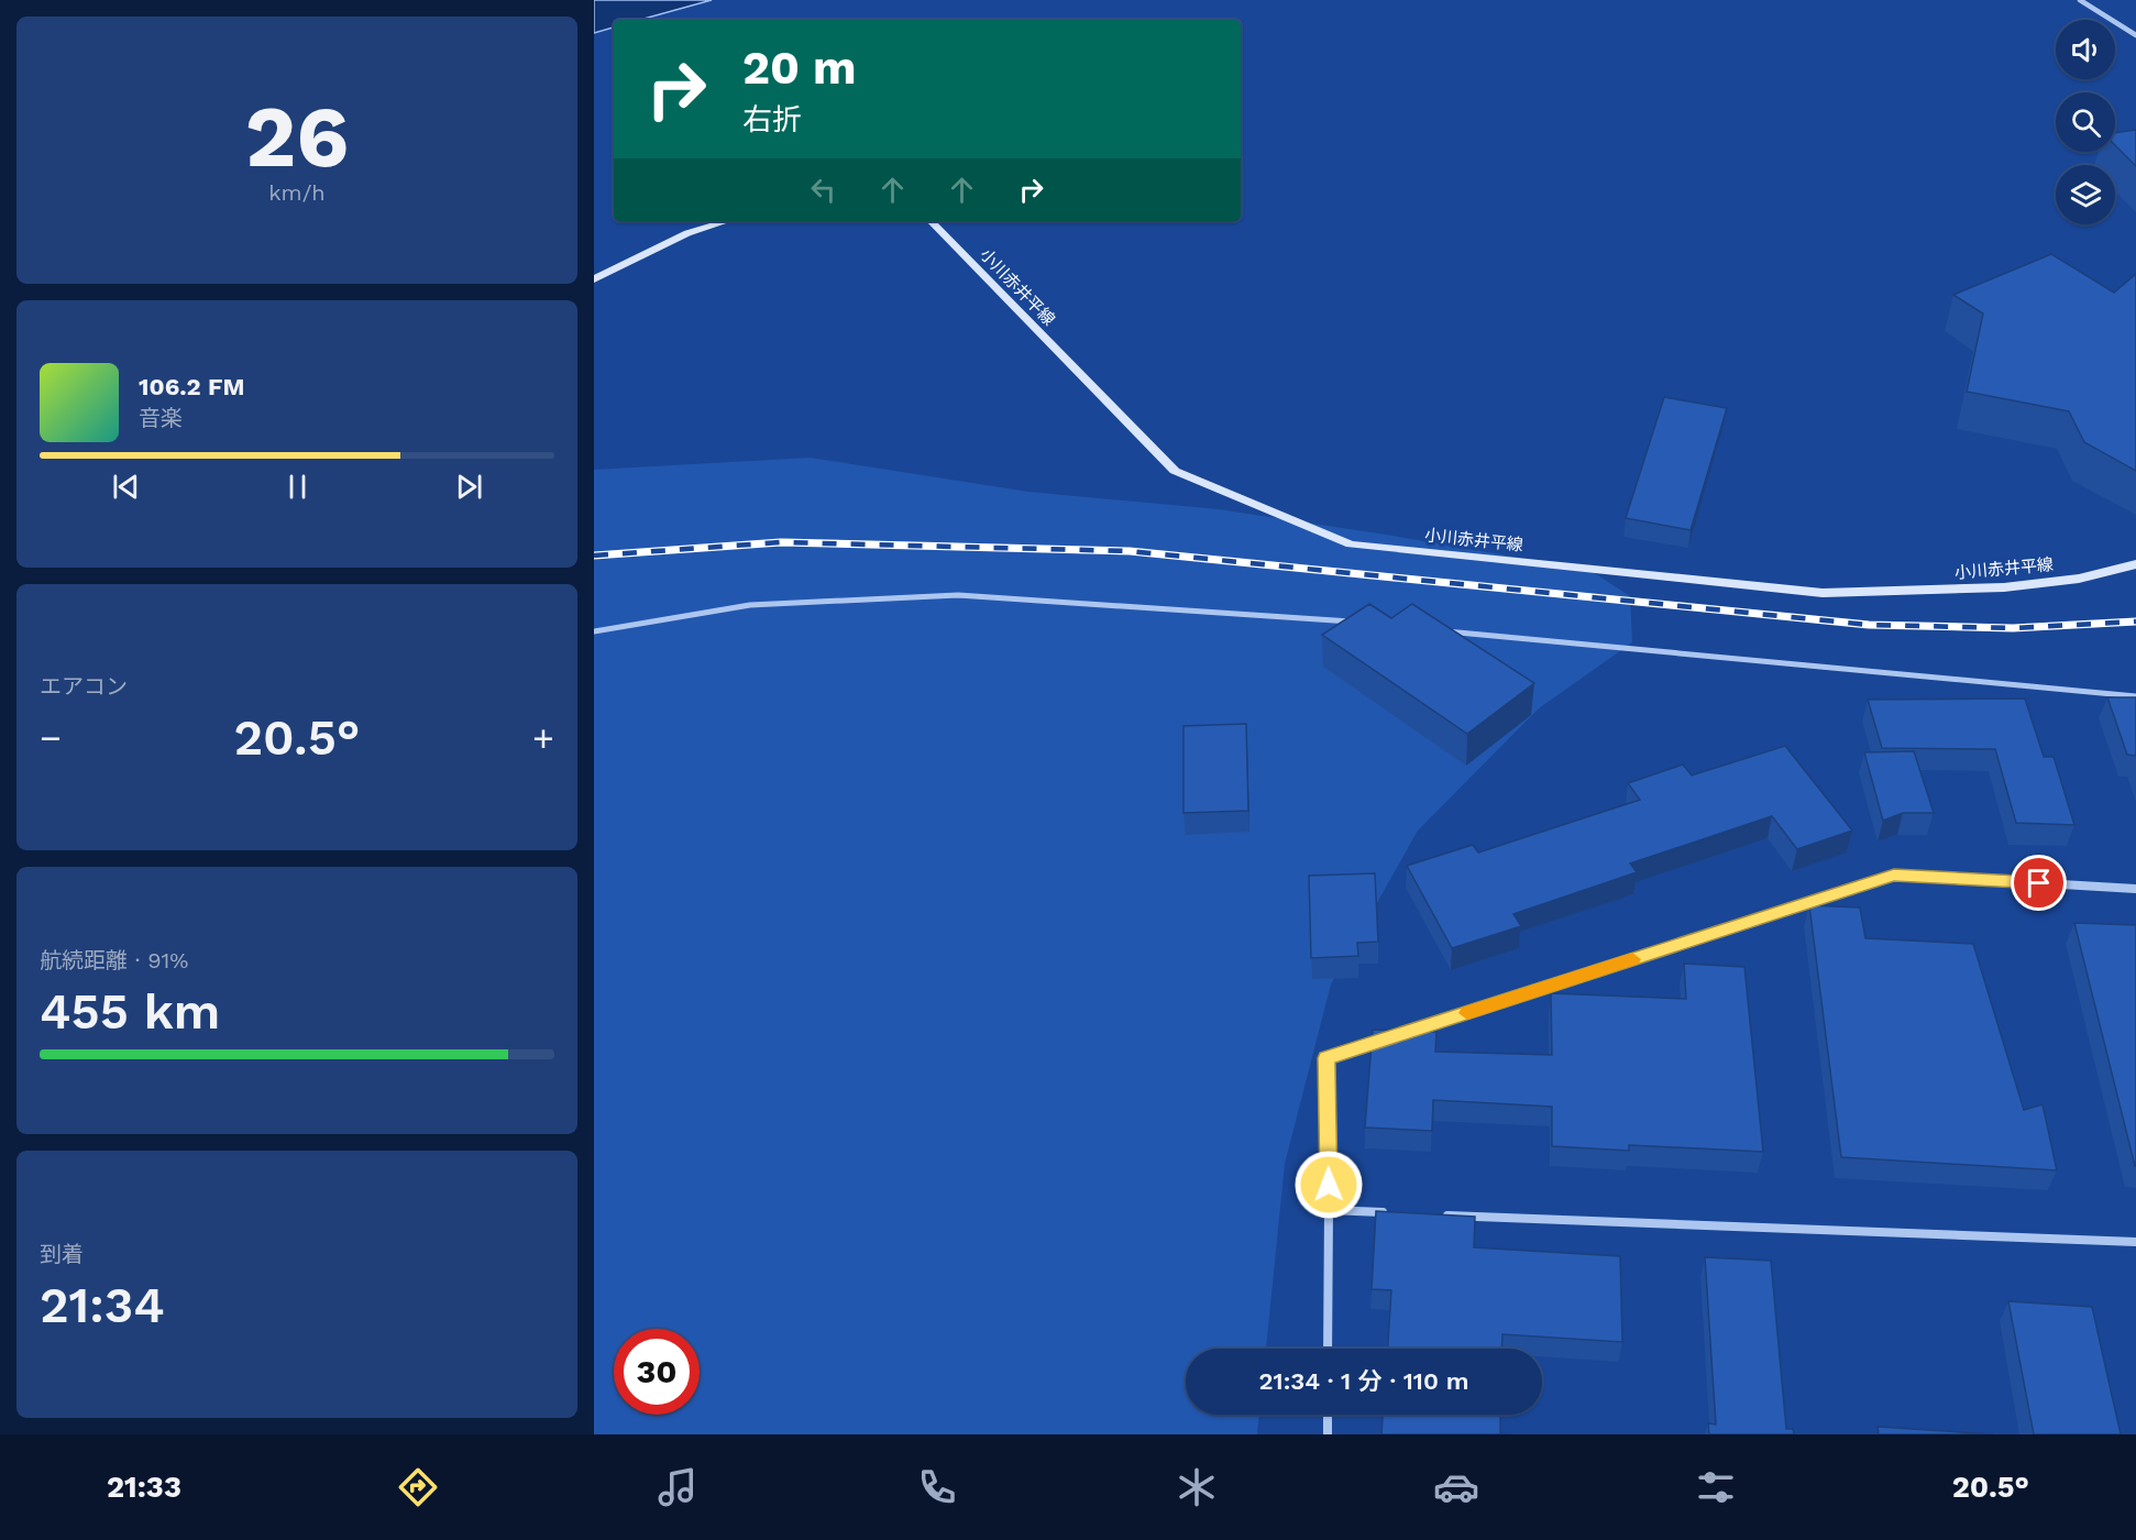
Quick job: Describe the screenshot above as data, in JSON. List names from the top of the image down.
{
  "streets": {
    "main road": ["小川赤井平線"]
  },
  "page": {
    "tile": [
      ["26", "km/h"],
      "エアコン",
      ["航続距離 · 91%", "455 km"],
      ["到着", "21:34"]
    ],
    "turn": ["20 m", "右折"],
    "song": ["106.2 FM", "音楽"],
    "heat": ["−", "20.5°", "+"],
    "limit": "30",
    "trip": "21:34 · 1 分 · 110 m",
    "tabs": ["21:33", "20.5°"]
  }
}
